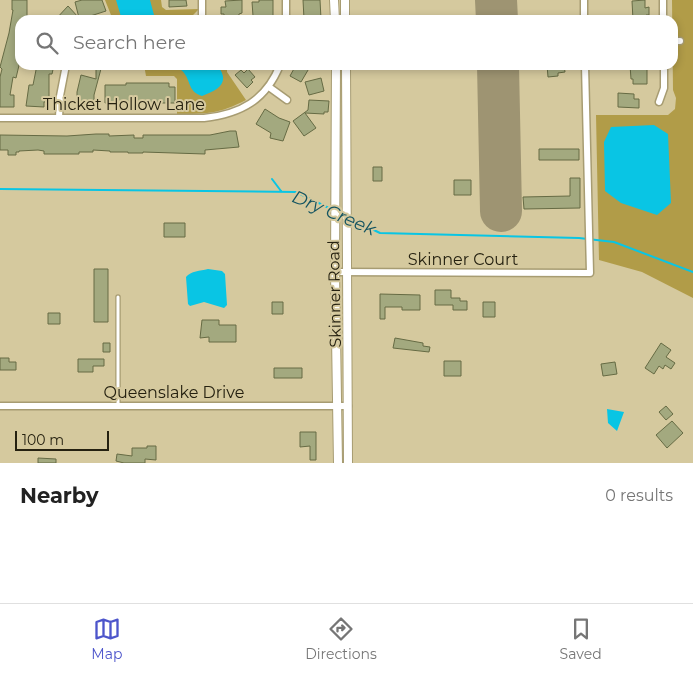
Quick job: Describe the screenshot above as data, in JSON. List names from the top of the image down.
{
  "streets": {
    "street": [
      "Thicket Hollow Lane",
      "Skinner Court",
      "Skinner Road",
      "Queenslake Drive"
    ]
  },
  "crossings": [
    ["Skinner Court", "Skinner Road"],
    ["Skinner Road", "Queenslake Drive"]
  ],
  "water": ["Dry Creek"],
  "scale_bar": "100 m",
  "page": {
    "search": "Search here",
    "scale": "100 m",
    "heading": ["Nearby", "0 results"],
    "nav": ["Map", "Directions", "Saved"]
  }
}
